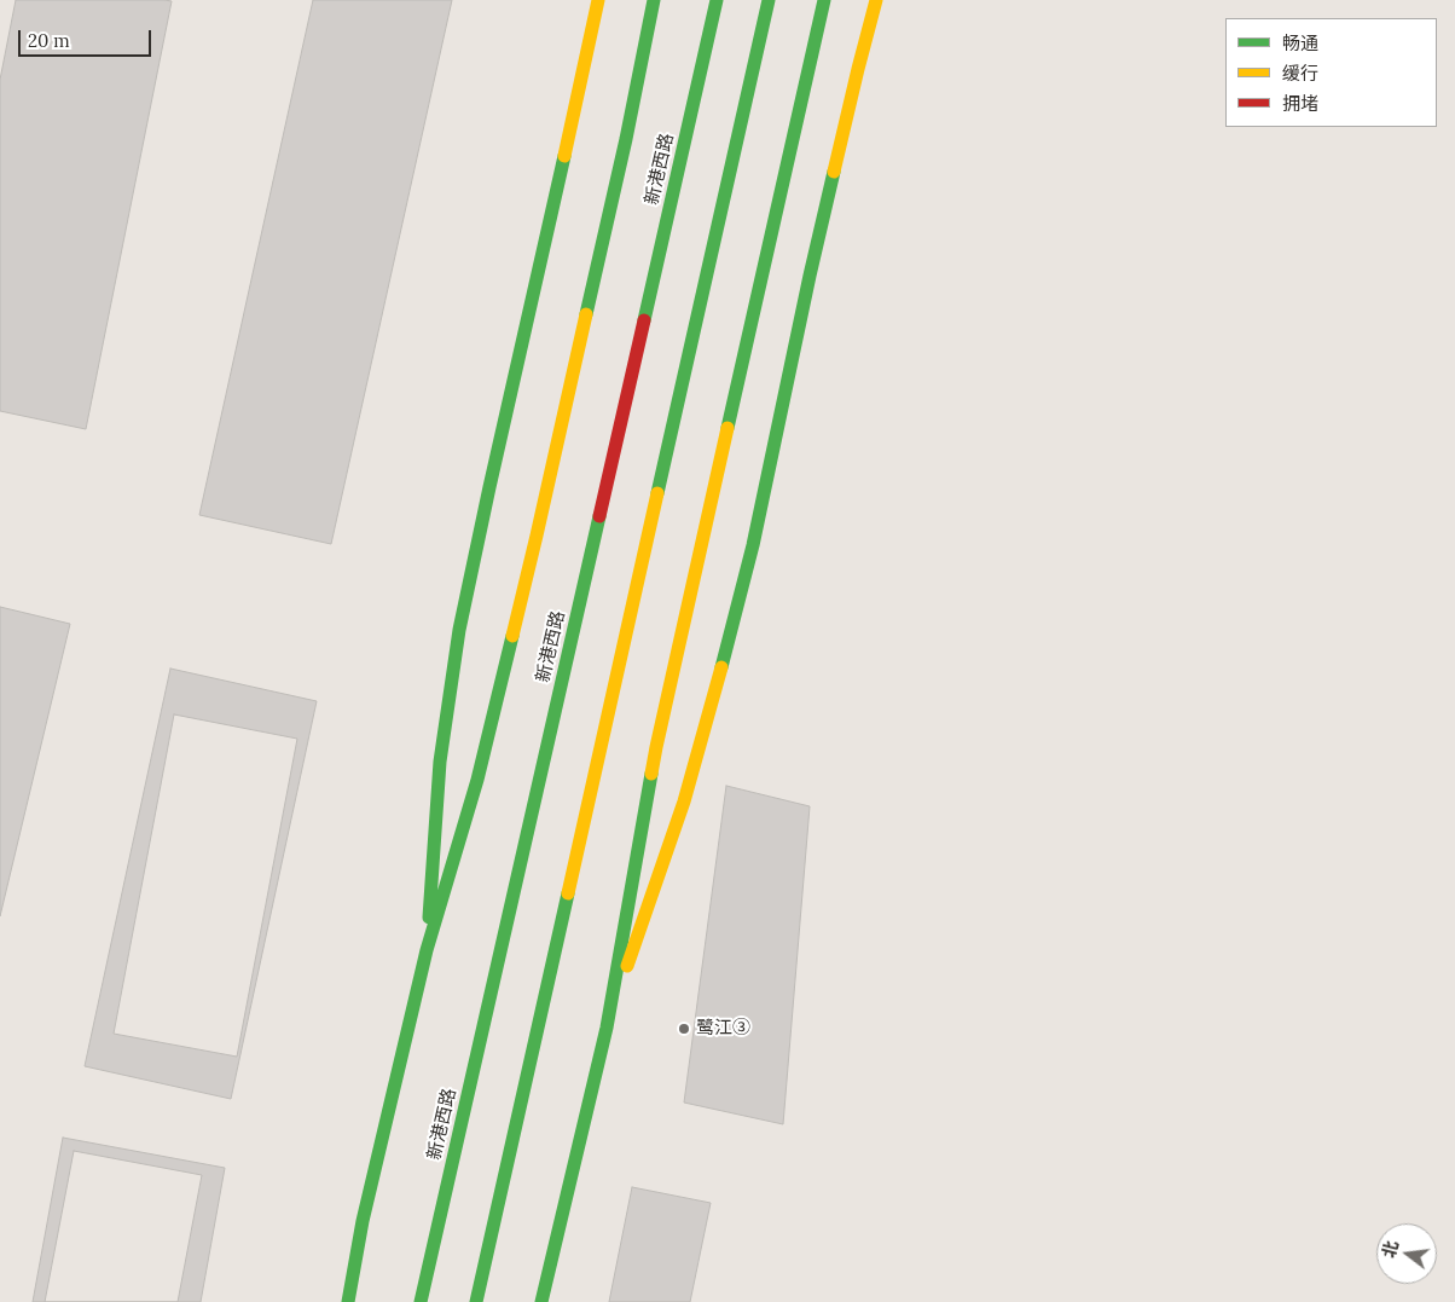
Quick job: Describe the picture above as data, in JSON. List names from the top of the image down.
{
  "streets": {
    "main road": ["新港西路"]
  },
  "places": ["鹭江③"],
  "legend": ["畅通", "缓行", "拥堵"],
  "scale_bar": "20 m",
  "north": "left"
}
